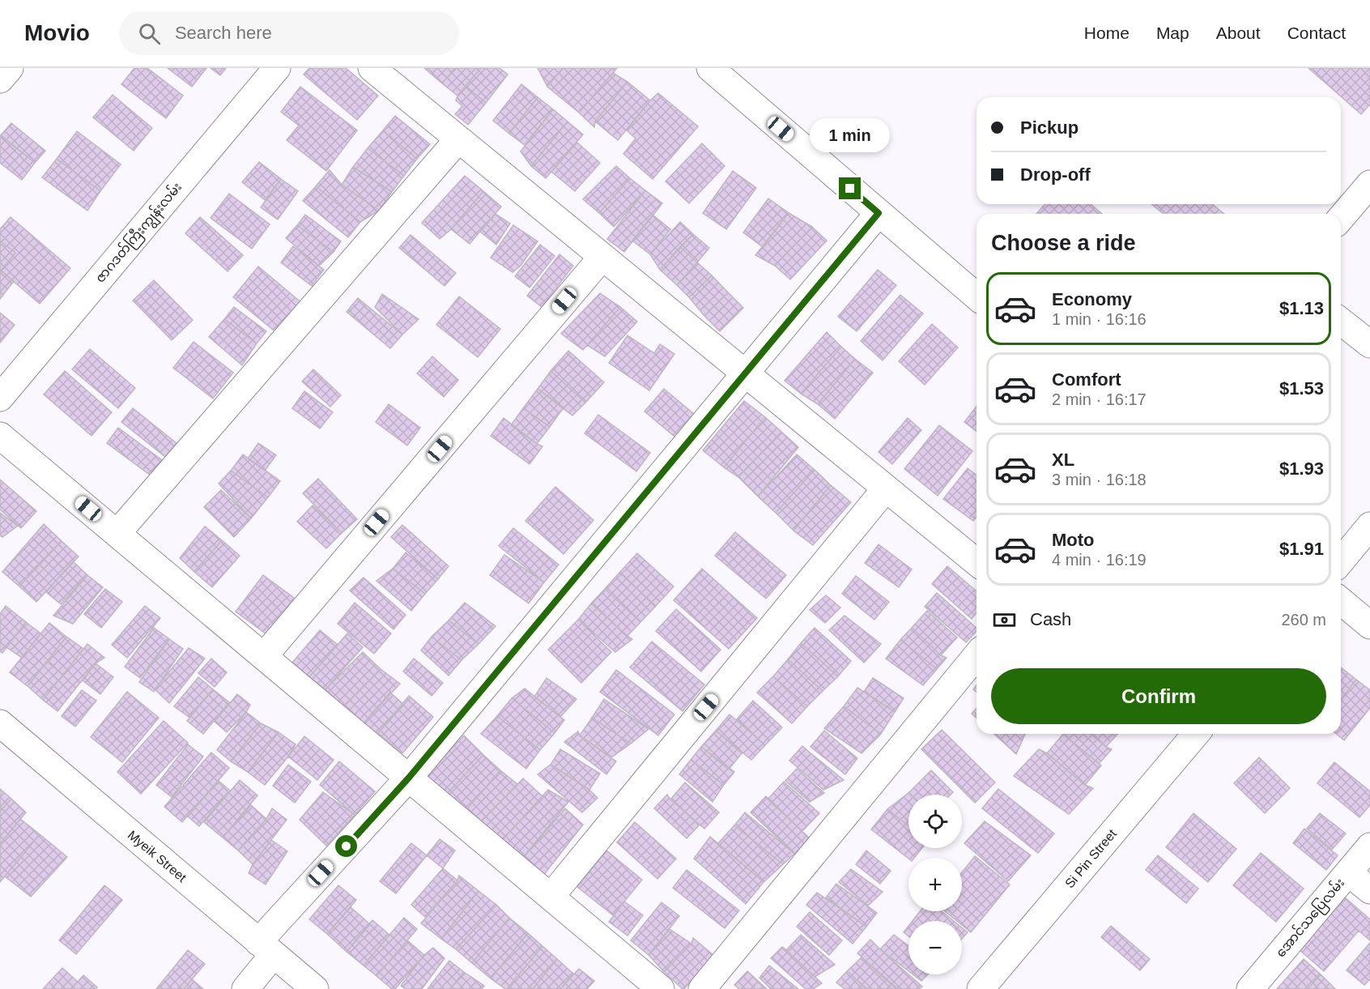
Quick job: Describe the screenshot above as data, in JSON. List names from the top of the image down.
{
  "streets": {
    "street": [
      "ဇာဂဒတ်ကြီးကျွန်းလမ်း",
      "Myeik Street",
      "Si Pin Street",
      "အောင်သပြေလမ်း"
    ]
  },
  "page": {
    "header": "Movio",
    "search": "Search here",
    "nav": [
      "Home",
      "Map",
      "About",
      "Contact"
    ],
    "banner": ["Pickup", "Drop-off"],
    "bubble": "1 min",
    "heading": "Choose a ride",
    "list": [
      {
        "name": "Economy",
        "note": "1 min · 16:16",
        "value": "$1.13"
      },
      {
        "name": "Comfort",
        "note": "2 min · 16:17",
        "value": "$1.53"
      },
      {
        "name": "XL",
        "note": "3 min · 16:18",
        "value": "$1.93"
      },
      {
        "name": "Moto",
        "note": "4 min · 16:19",
        "value": "$1.91"
      }
    ],
    "pay": ["Cash", "260 m"],
    "buttons": "Confirm",
    "map_buttons": ["+", "−"]
  }
}
